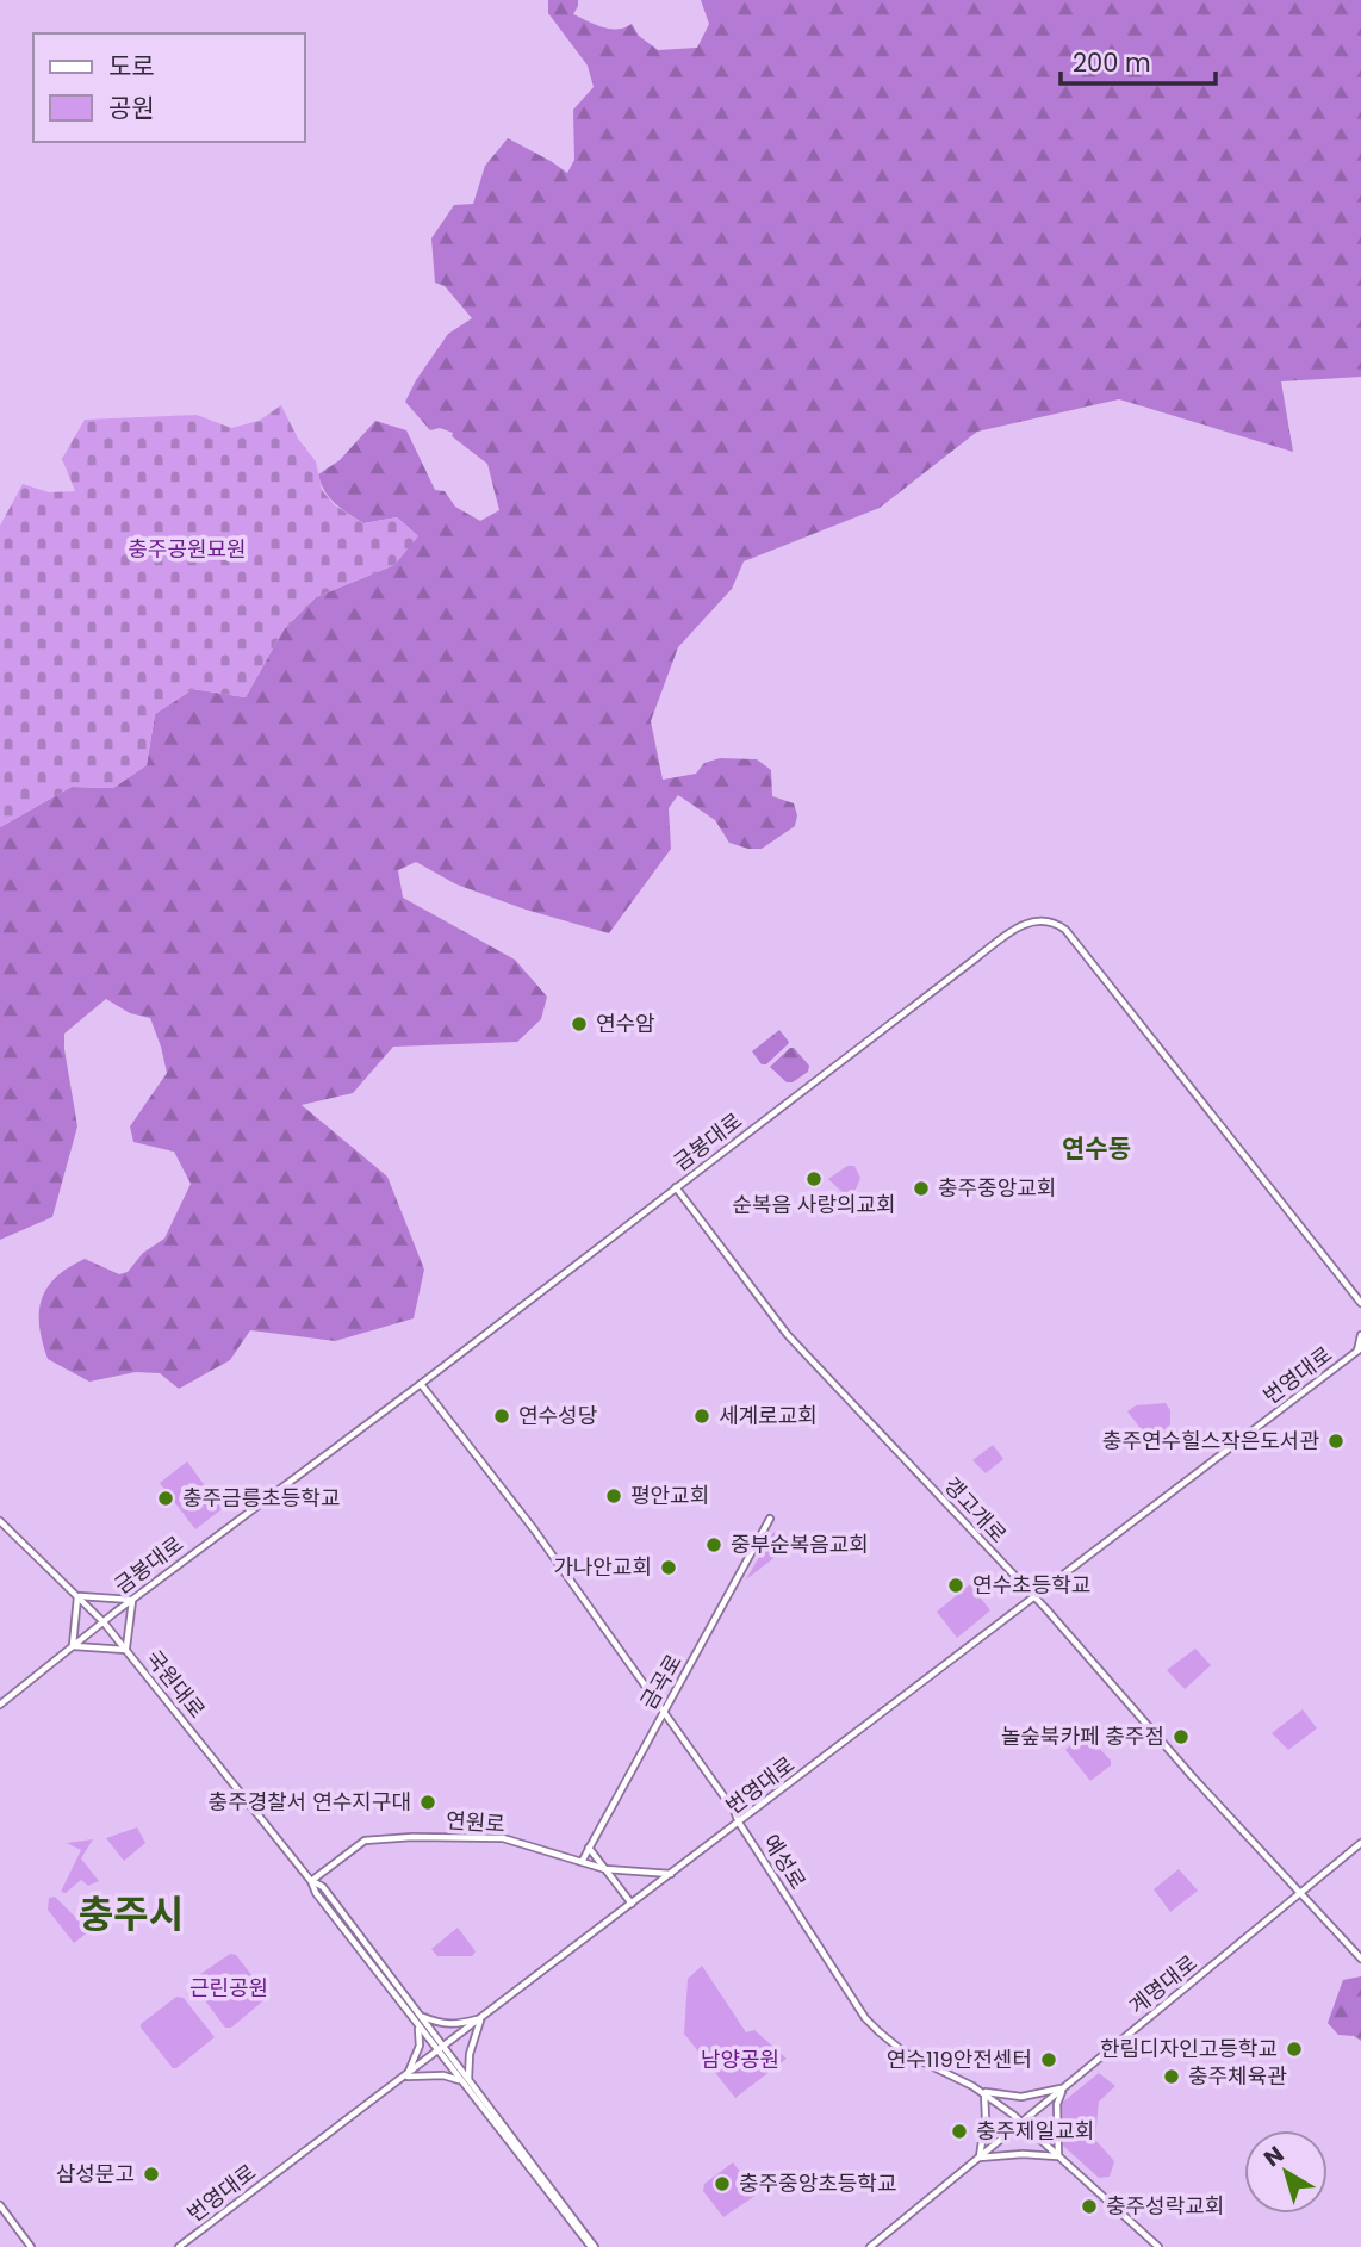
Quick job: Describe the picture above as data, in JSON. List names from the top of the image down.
{
  "streets": {
    "street": [
      "금봉대로",
      "번영대로",
      "갱고개로",
      "금곡로",
      "국원대로",
      "연원로",
      "예성로",
      "계명대로"
    ]
  },
  "crossings": [
    ["금봉대로", "갱고개로"],
    ["금봉대로", "국원대로"],
    ["금봉대로", "예성로"],
    ["번영대로", "갱고개로"],
    ["번영대로", "국원대로"],
    ["번영대로", "연원로"],
    ["번영대로", "예성로"],
    ["갱고개로", "계명대로"],
    ["금곡로", "연원로"],
    ["금곡로", "예성로"],
    ["국원대로", "연원로"],
    ["예성로", "계명대로"]
  ],
  "districts": ["연수동", "충주시"],
  "parks": ["충주공원묘원", "근린공원", "남양공원"],
  "places": [
    "연수암",
    "순복음 사랑의교회",
    "충주중앙교회",
    "연수성당",
    "세계로교회",
    "충주연수힐스작은도서관",
    "평안교회",
    "충주금릉초등학교",
    "중부순복음교회",
    "가나안교회",
    "연수초등학교",
    "놀숲북카페 충주점",
    "충주경찰서 연수지구대",
    "한림디자인고등학교",
    "연수119안전센터",
    "충주체육관",
    "충주제일교회",
    "삼성문고",
    "충주중앙초등학교",
    "충주성락교회"
  ],
  "legend": ["도로", "공원"],
  "scale_bar": "200 m",
  "north": "top left"
}
